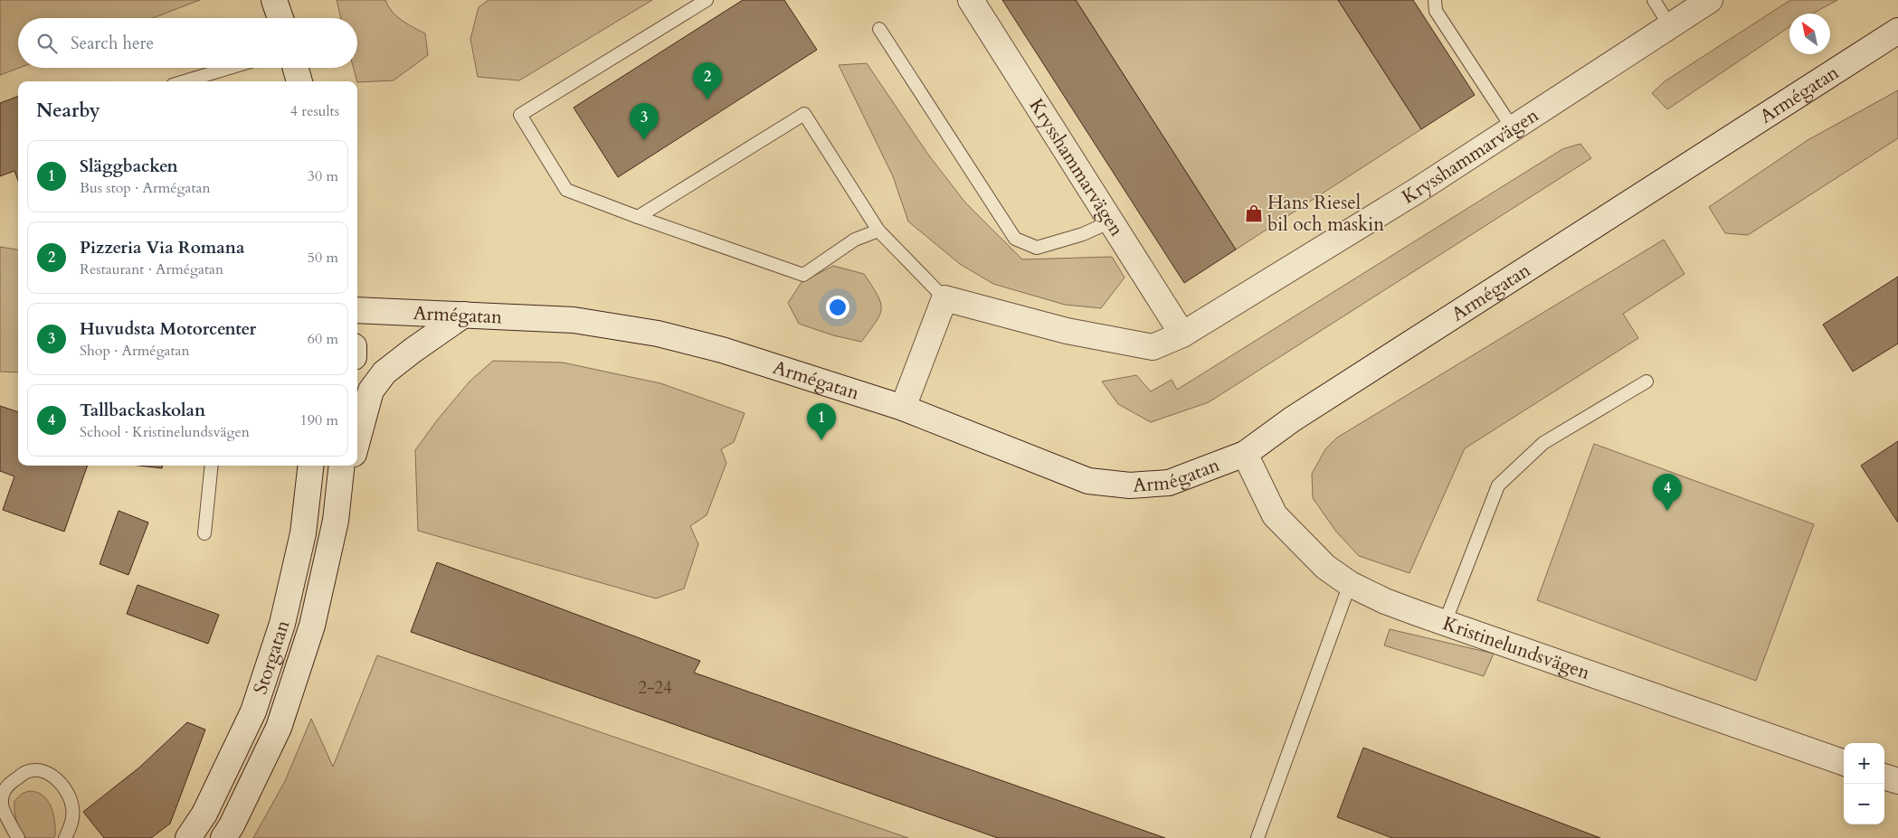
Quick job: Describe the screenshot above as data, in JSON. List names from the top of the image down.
{
  "streets": {
    "street": [
      "Armégatan",
      "Krysshammarvägen",
      "Kristinelundsvägen",
      "Storgatan"
    ]
  },
  "crossings": [
    ["Armégatan", "Kristinelundsvägen"]
  ],
  "places": {
    "shop": ["Hans Riesel bil och maskin"]
  },
  "house_numbers": ["2-24"],
  "north": "top left",
  "page": {
    "search": "Search here",
    "pins": [
      "2",
      "3",
      "1",
      "4"
    ],
    "heading": ["Nearby", "4 results"],
    "list": [
      {
        "mark": "1",
        "name": "Släggbacken",
        "note": "Bus stop · Armégatan",
        "value": "30 m"
      },
      {
        "mark": "2",
        "name": "Pizzeria Via Romana",
        "note": "Restaurant · Armégatan",
        "value": "50 m"
      },
      {
        "mark": "3",
        "name": "Huvudsta Motorcenter",
        "note": "Shop · Armégatan",
        "value": "60 m"
      },
      {
        "mark": "4",
        "name": "Tallbackaskolan",
        "note": "School · Kristinelundsvägen",
        "value": "190 m"
      }
    ],
    "map_buttons": ["+", "−"]
  }
}
